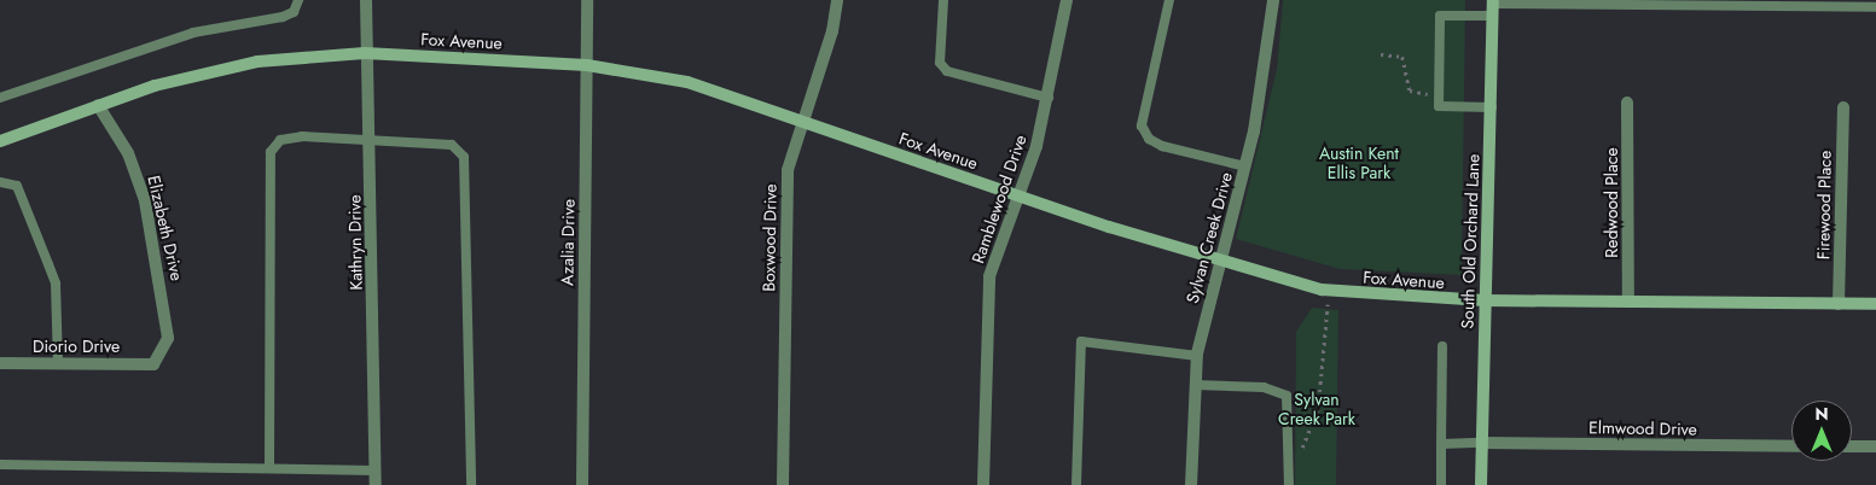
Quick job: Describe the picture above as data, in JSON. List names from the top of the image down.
{
  "streets": {
    "main road": ["Fox Avenue", "South Old Orchard Lane"],
    "street": [
      "Ramblewood Drive",
      "Redwood Place",
      "Firewood Place",
      "Elizabeth Drive",
      "Boxwood Drive",
      "Sylvan Creek Drive",
      "Kathryn Drive",
      "Azalia Drive",
      "Diorio Drive",
      "Elmwood Drive"
    ]
  },
  "crossings": [
    ["Fox Avenue", "Ramblewood Drive"],
    ["Fox Avenue", "Redwood Place"],
    ["Fox Avenue", "Firewood Place"],
    ["Fox Avenue", "Elizabeth Drive"],
    ["Fox Avenue", "Boxwood Drive"],
    ["Fox Avenue", "Sylvan Creek Drive"],
    ["Fox Avenue", "South Old Orchard Lane"],
    ["Fox Avenue", "Kathryn Drive"],
    ["Fox Avenue", "Azalia Drive"],
    ["Elizabeth Drive", "Diorio Drive"],
    ["South Old Orchard Lane", "Elmwood Drive"]
  ],
  "parks": ["Austin Kent Ellis Park", "Sylvan Creek Park"],
  "north": "top"
}
